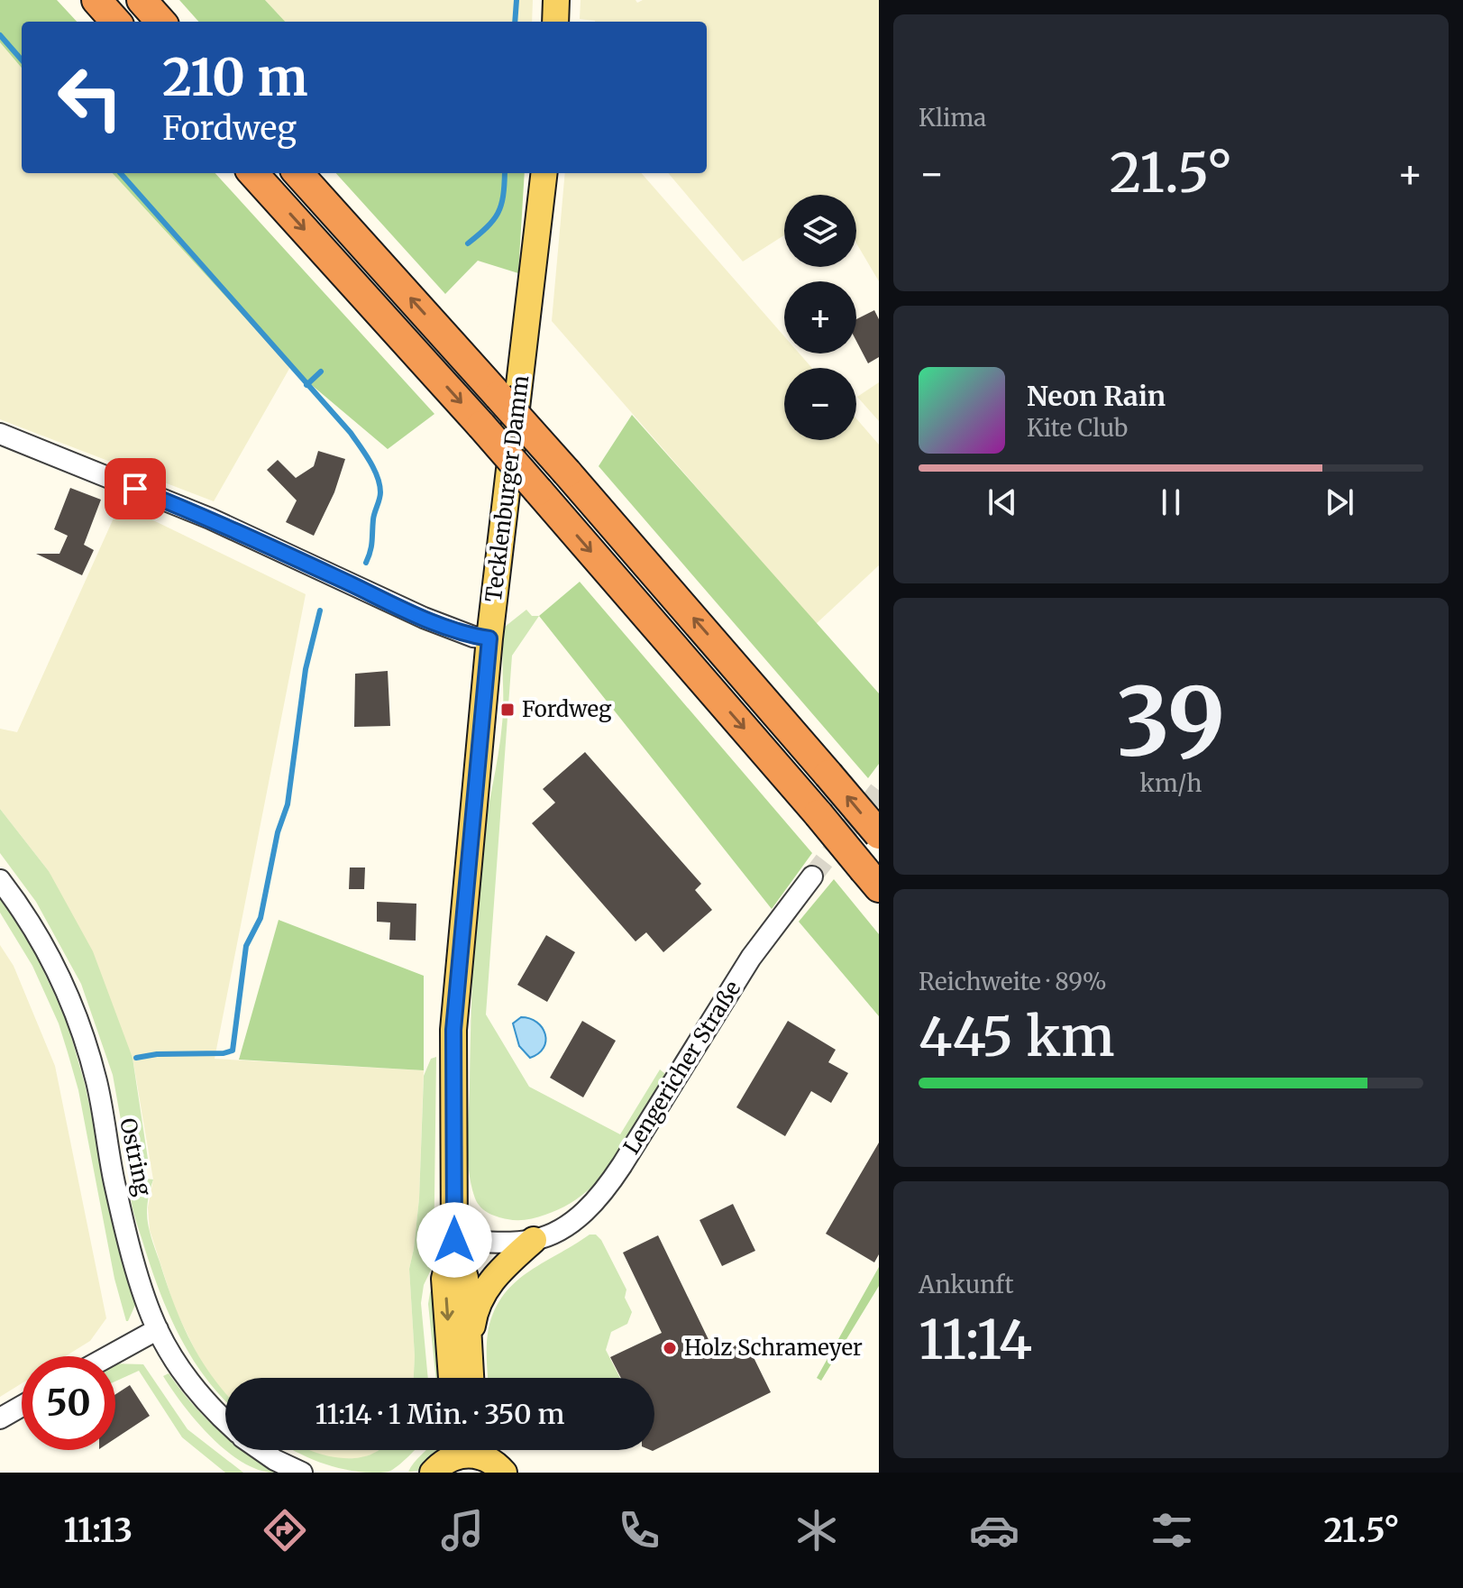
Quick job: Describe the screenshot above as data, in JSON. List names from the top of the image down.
{
  "streets": {
    "main road": ["Tecklenburger Damm", "Lengericher Straße"],
    "street": ["Ostring"]
  },
  "crossings": [
    ["Tecklenburger Damm", "Lengericher Straße"]
  ],
  "places": {
    "transit": ["Fordweg"],
    "other": ["Holz Schrameyer"]
  },
  "page": {
    "tile": [
      "Klima",
      ["39", "km/h"],
      ["Reichweite · 89%", "445 km"],
      ["Ankunft", "11:14"]
    ],
    "turn": ["210 m", "Fordweg"],
    "heat": ["−", "21.5°", "+"],
    "map_buttons": ["+", "−"],
    "song": ["Neon Rain", "Kite Club"],
    "limit": "50",
    "trip": "11:14 · 1 Min. · 350 m",
    "tabs": ["11:13", "21.5°"]
  }
}
